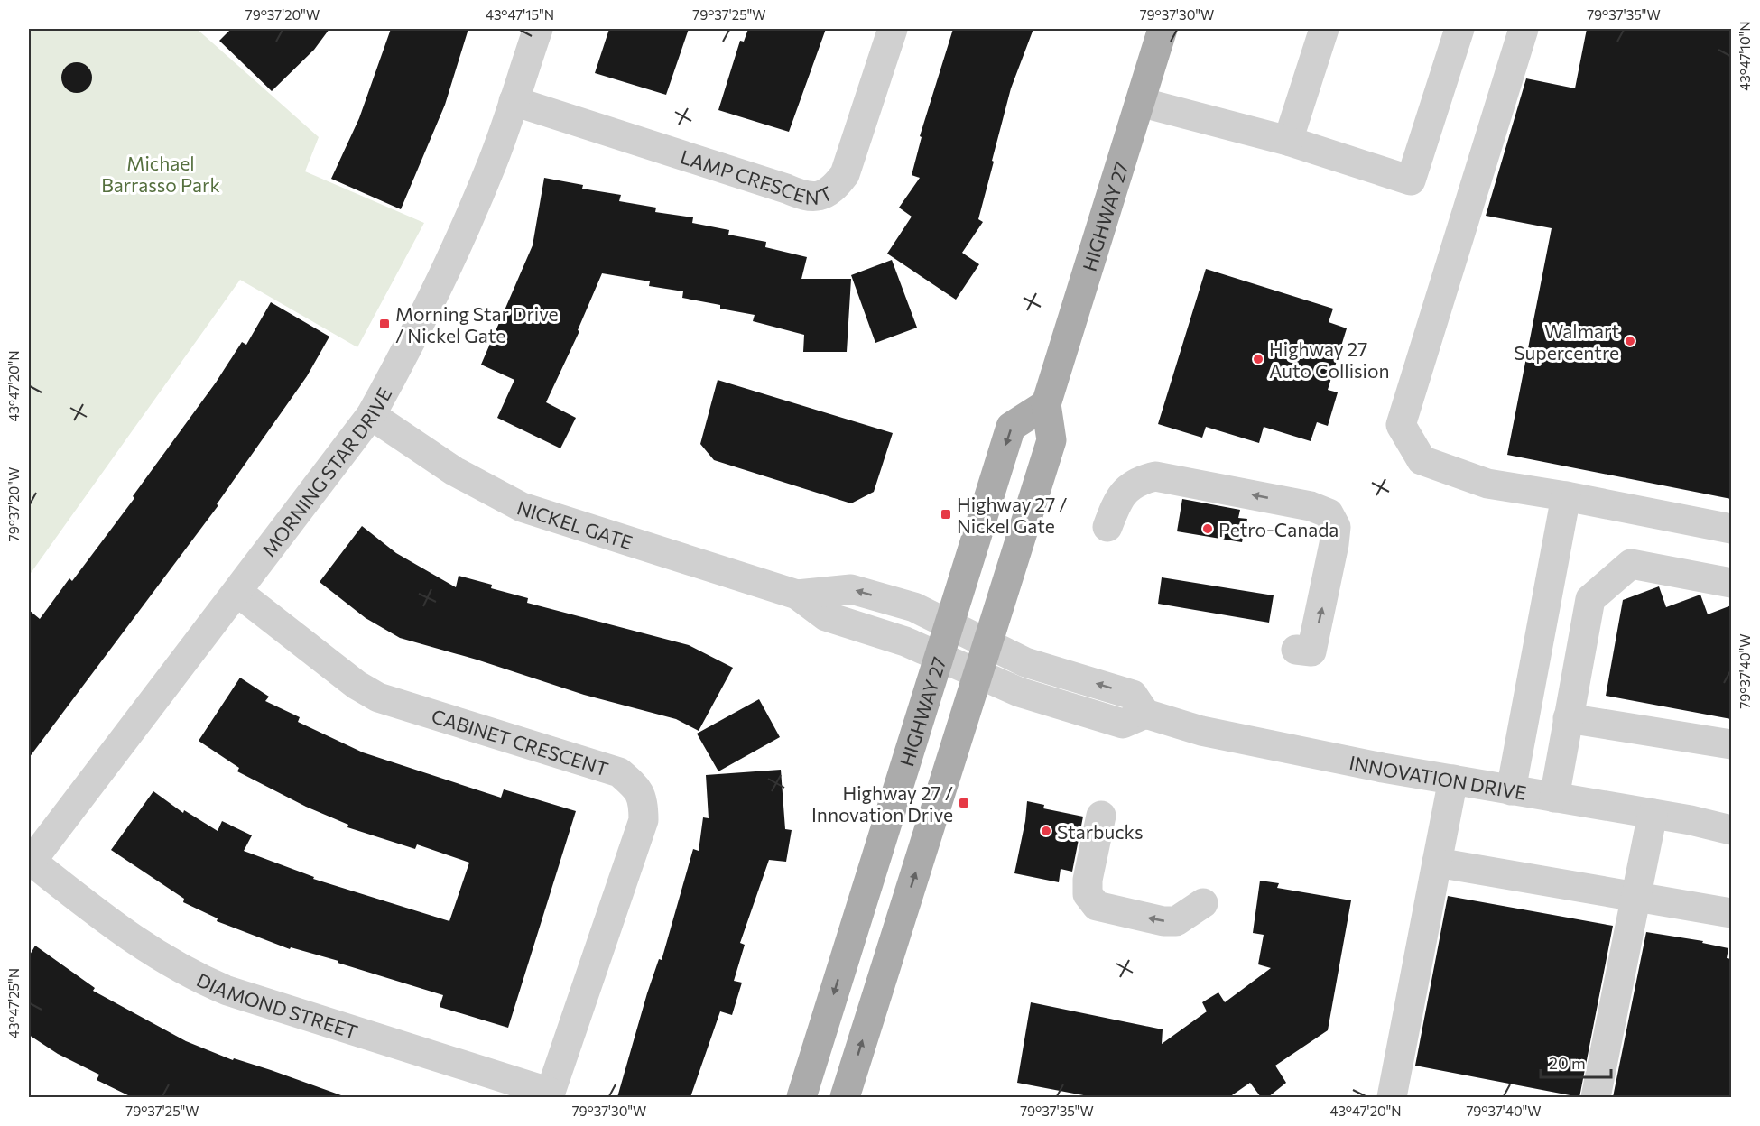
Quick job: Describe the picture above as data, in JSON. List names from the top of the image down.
{
  "streets": {
    "main road": ["HIGHWAY 27"],
    "street": [
      "LAMP CRESCENT",
      "MORNING STAR DRIVE",
      "NICKEL GATE",
      "CABINET CRESCENT",
      "INNOVATION DRIVE",
      "DIAMOND STREET"
    ]
  },
  "crossings": [
    ["LAMP CRESCENT", "MORNING STAR DRIVE"],
    ["HIGHWAY 27", "NICKEL GATE"],
    ["MORNING STAR DRIVE", "NICKEL GATE"],
    ["MORNING STAR DRIVE", "CABINET CRESCENT"],
    ["MORNING STAR DRIVE", "DIAMOND STREET"],
    ["CABINET CRESCENT", "DIAMOND STREET"]
  ],
  "parks": ["Michael Barrasso Park"],
  "places": {
    "transit": ["Morning Star Drive / Nickel Gate", "Highway 27 / Nickel Gate", "Highway 27 / Innovation Drive"],
    "other": [
      "Walmart Supercentre",
      "Highway 27 Auto Collision",
      "Petro-Canada",
      "Starbucks"
    ]
  },
  "scale_bar": "20 m",
  "coordinates": [
    "79°37'20\"W",
    "43°47'15\"N",
    "79°37'25\"W",
    "79°37'30\"W",
    "79°37'35\"W",
    "43°47'10\"N",
    "43°47'20\"N",
    "79°37'40\"W",
    "43°47'25\"N"
  ]
}
